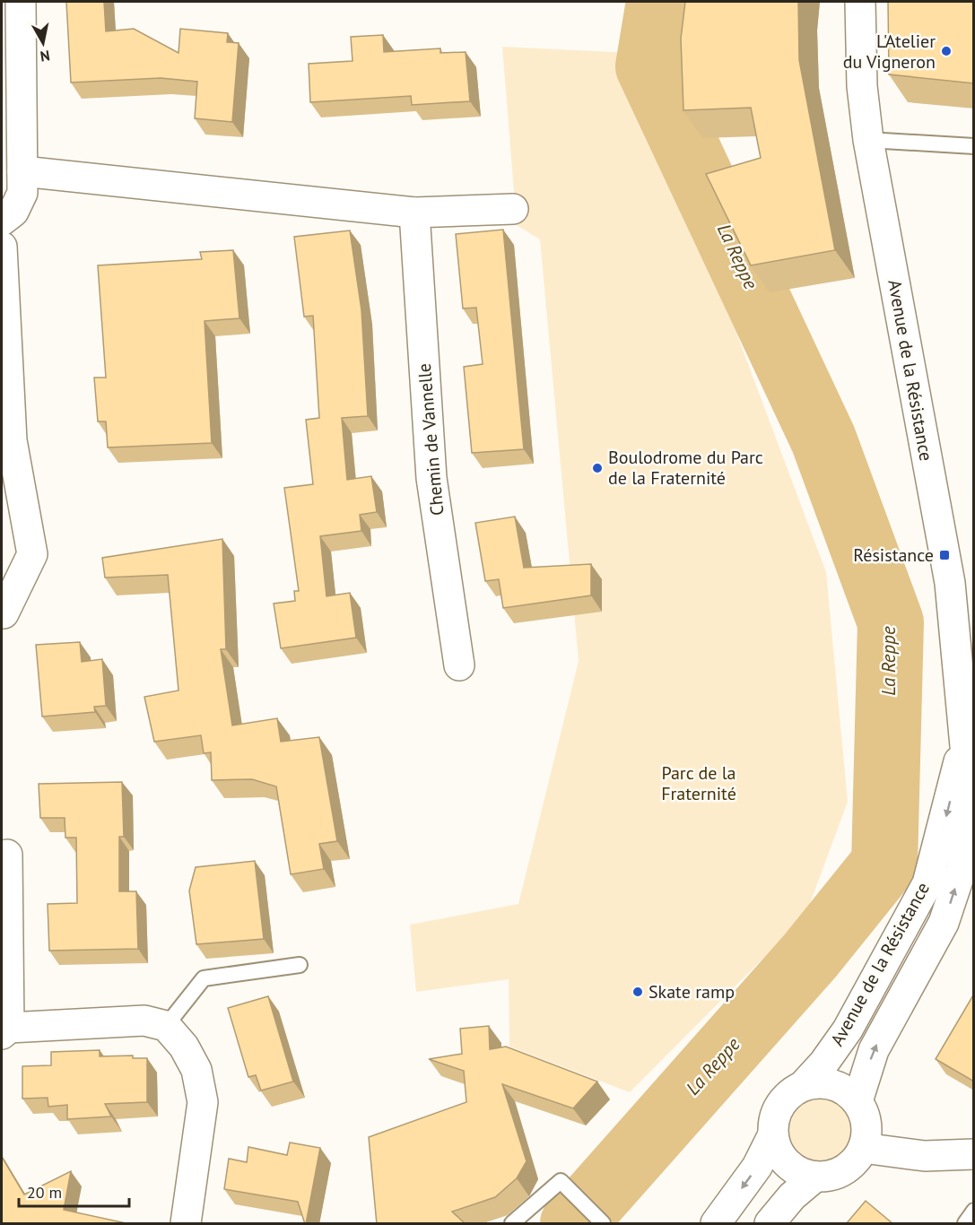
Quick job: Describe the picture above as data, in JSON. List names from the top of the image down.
{
  "streets": {
    "street": ["Avenue de la Résistance", "Chemin de Vannelle"]
  },
  "water": ["La Reppe"],
  "parks": ["Parc de la Fraternité"],
  "places": {
    "other": ["L'Atelier du Vigneron", "Boulodrome du Parc de la Fraternité", "Skate ramp"],
    "transit": ["Résistance"]
  },
  "scale_bar": "20 m",
  "north": "bottom"
}
